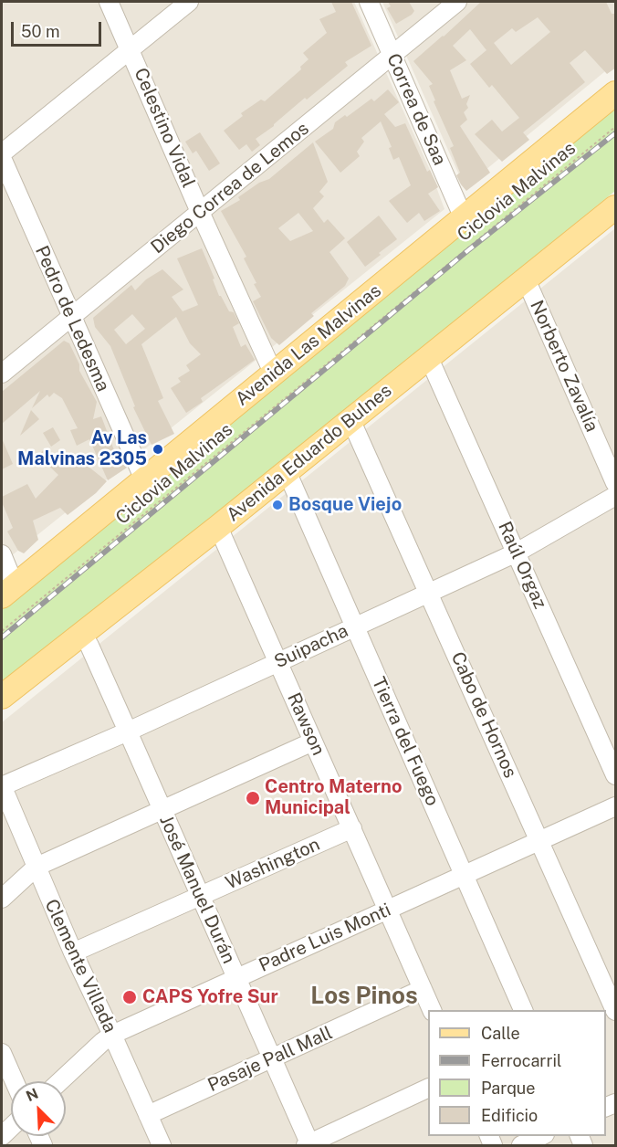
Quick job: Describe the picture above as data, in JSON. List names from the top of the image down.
{
  "streets": {
    "main road": ["Avenida Las Malvinas", "Avenida Eduardo Bulnes"],
    "street": [
      "Correa de Saa",
      "Celestino Vidal",
      "Diego Correa de Lemos",
      "Pedro de Ledesma",
      "Norberto Zavalía",
      "Raúl Orgaz",
      "Suipacha",
      "Cabo de Hornos",
      "Rawson",
      "Tierra del Fuego",
      "Washington",
      "José Manuel Durán",
      "Padre Luis Monti",
      "Clemente Villada",
      "Pasaje Pall Mall"
    ],
    "path": ["Ciclovia Malvinas"]
  },
  "crossings": [
    ["Correa de Saa", "Diego Correa de Lemos"],
    ["Correa de Saa", "Avenida Las Malvinas"],
    ["Celestino Vidal", "Diego Correa de Lemos"],
    ["Celestino Vidal", "Avenida Las Malvinas"],
    ["Diego Correa de Lemos", "Pedro de Ledesma"],
    ["Pedro de Ledesma", "Avenida Las Malvinas"],
    ["Norberto Zavalía", "Avenida Eduardo Bulnes"],
    ["Avenida Eduardo Bulnes", "Raúl Orgaz"],
    ["Avenida Eduardo Bulnes", "Cabo de Hornos"],
    ["Avenida Eduardo Bulnes", "Rawson"],
    ["Avenida Eduardo Bulnes", "Tierra del Fuego"],
    ["Avenida Eduardo Bulnes", "José Manuel Durán"],
    ["Raúl Orgaz", "Suipacha"],
    ["Suipacha", "Cabo de Hornos"],
    ["Suipacha", "Rawson"],
    ["Suipacha", "Tierra del Fuego"],
    ["Suipacha", "José Manuel Durán"],
    ["Suipacha", "Clemente Villada"],
    ["Cabo de Hornos", "Padre Luis Monti"],
    ["Rawson", "Washington"],
    ["Rawson", "Padre Luis Monti"],
    ["Rawson", "Pasaje Pall Mall"],
    ["Tierra del Fuego", "Padre Luis Monti"],
    ["Washington", "José Manuel Durán"],
    ["Washington", "Clemente Villada"],
    ["José Manuel Durán", "Padre Luis Monti"],
    ["José Manuel Durán", "Pasaje Pall Mall"],
    ["Padre Luis Monti", "Clemente Villada"],
    ["Clemente Villada", "Pasaje Pall Mall"]
  ],
  "districts": ["Los Pinos"],
  "places": [
    "Av Las Malvinas 2305",
    "Bosque Viejo",
    "Centro Materno Municipal",
    "CAPS Yofre Sur"
  ],
  "legend": [
    "Calle",
    "Ferrocarril",
    "Parque",
    "Edificio"
  ],
  "scale_bar": "50 m",
  "north": "top left"
}
